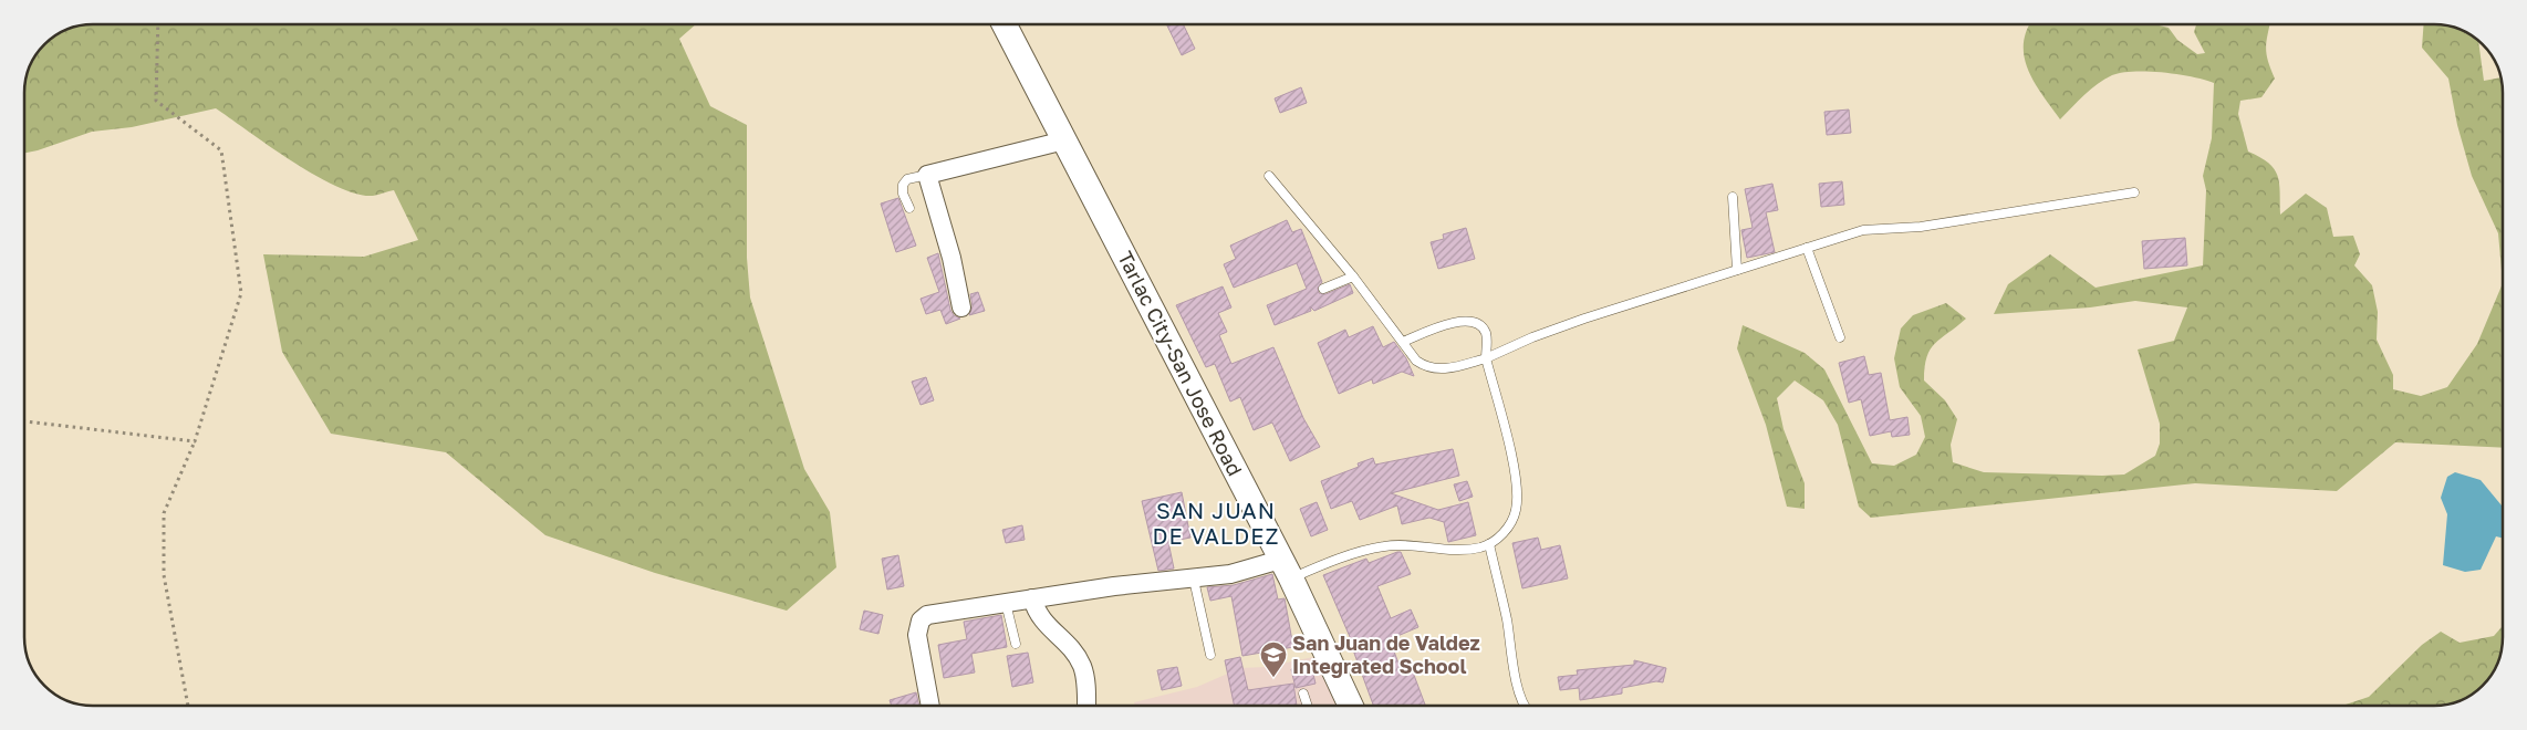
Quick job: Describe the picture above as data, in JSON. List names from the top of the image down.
{
  "streets": {
    "main road": ["Tarlac City-San Jose Road"]
  },
  "districts": ["SAN JUAN DE VALDEZ"],
  "places": {
    "school or university": ["San Juan de Valdez Integrated School"]
  }
}
